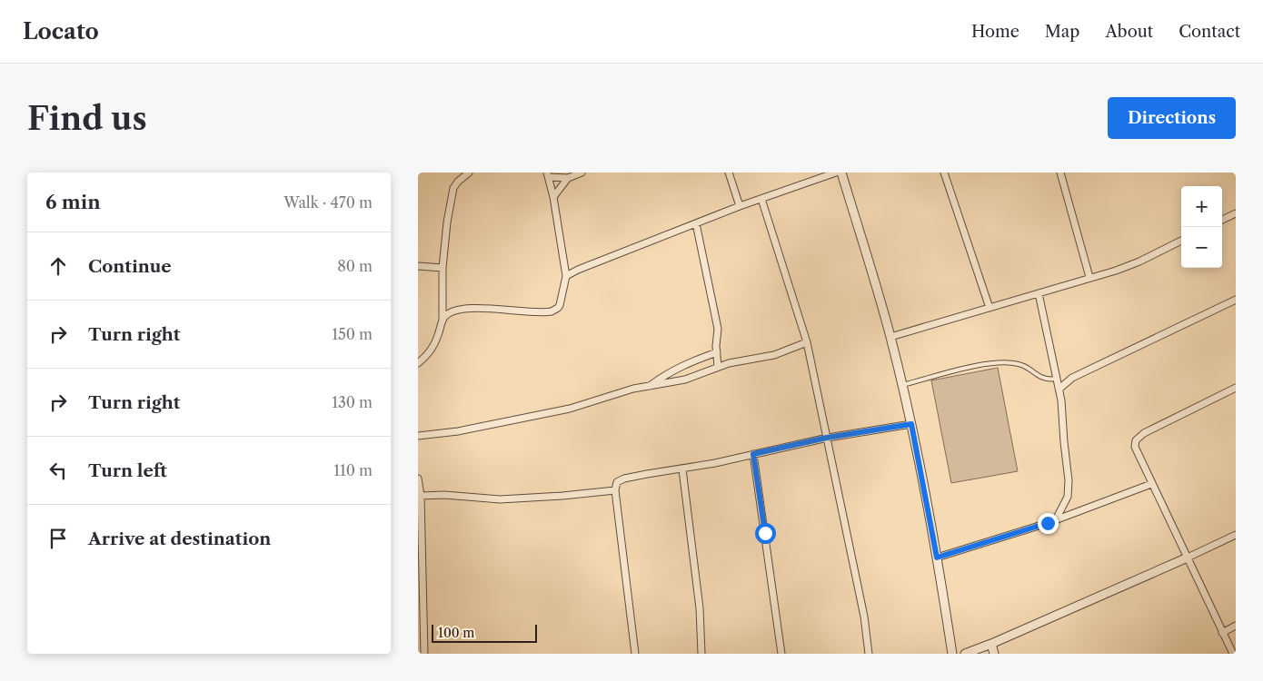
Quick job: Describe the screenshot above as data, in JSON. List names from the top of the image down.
{
  "scale_bar": "100 m",
  "page": {
    "header": "Locato",
    "nav": [
      "Home",
      "Map",
      "About",
      "Contact"
    ],
    "buttons": "Directions",
    "title": "Find us",
    "heading": ["6 min", "Walk · 470 m"],
    "map_buttons": ["+", "−"],
    "list": [
      ["Continue", "80 m"],
      ["Turn right", "150 m"],
      ["Turn right", "130 m"],
      ["Turn left", "110 m"],
      "Arrive at destination"
    ],
    "scale": "100 m"
  }
}
